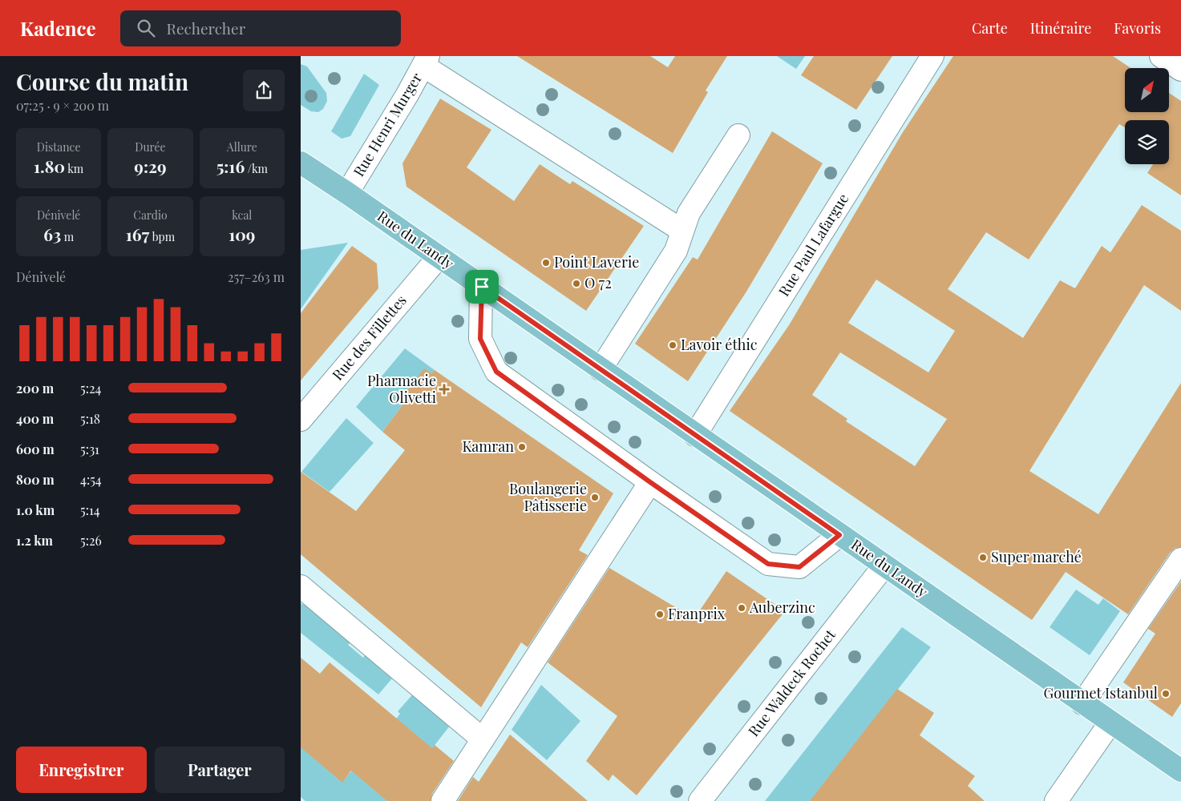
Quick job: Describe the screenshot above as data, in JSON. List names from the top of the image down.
{
  "streets": {
    "main road": ["Rue du Landy"],
    "street": [
      "Rue Henri Murger",
      "Rue Paul Lafargue",
      "Rue des Fillettes",
      "Rue Waldeck Rochet"
    ]
  },
  "crossings": [
    ["Rue Henri Murger", "Rue du Landy"],
    ["Rue du Landy", "Rue Paul Lafargue"],
    ["Rue du Landy", "Rue des Fillettes"],
    ["Rue du Landy", "Rue Waldeck Rochet"]
  ],
  "places": {
    "other": [
      "Point Laverie",
      "O 72",
      "Lavoir éthic",
      "Kamran",
      "Boulangerie Pâtisserie",
      "Super marché",
      "Auberzinc",
      "Franprix",
      "Gourmet Istanbul"
    ],
    "health": ["Pharmacie Olivetti"]
  },
  "north": "top right",
  "page": {
    "header": "Kadence",
    "search": "Rechercher",
    "nav": ["Carte", "Itinéraire", "Favoris"],
    "heading": ["Course du matin", "07:25 · 9 × 200 m"],
    "stats": [
      ["Distance", "1.80 km"],
      ["Durée", "9:29"],
      ["Allure", "5:16 /km"],
      ["Dénivelé", "63 m"],
      ["Cardio", "167 bpm"],
      ["kcal", "109"]
    ],
    "chart": ["Dénivelé", "257–263 m"],
    "list": [
      {
        "name": "200 m",
        "note": "5:24"
      },
      {
        "name": "400 m",
        "note": "5:18"
      },
      {
        "name": "600 m",
        "note": "5:31"
      },
      {
        "name": "800 m",
        "note": "4:54"
      },
      {
        "name": "1.0 km",
        "note": "5:14"
      },
      {
        "name": "1.2 km",
        "note": "5:26"
      }
    ],
    "buttons": ["Enregistrer", "Partager"]
  }
}
